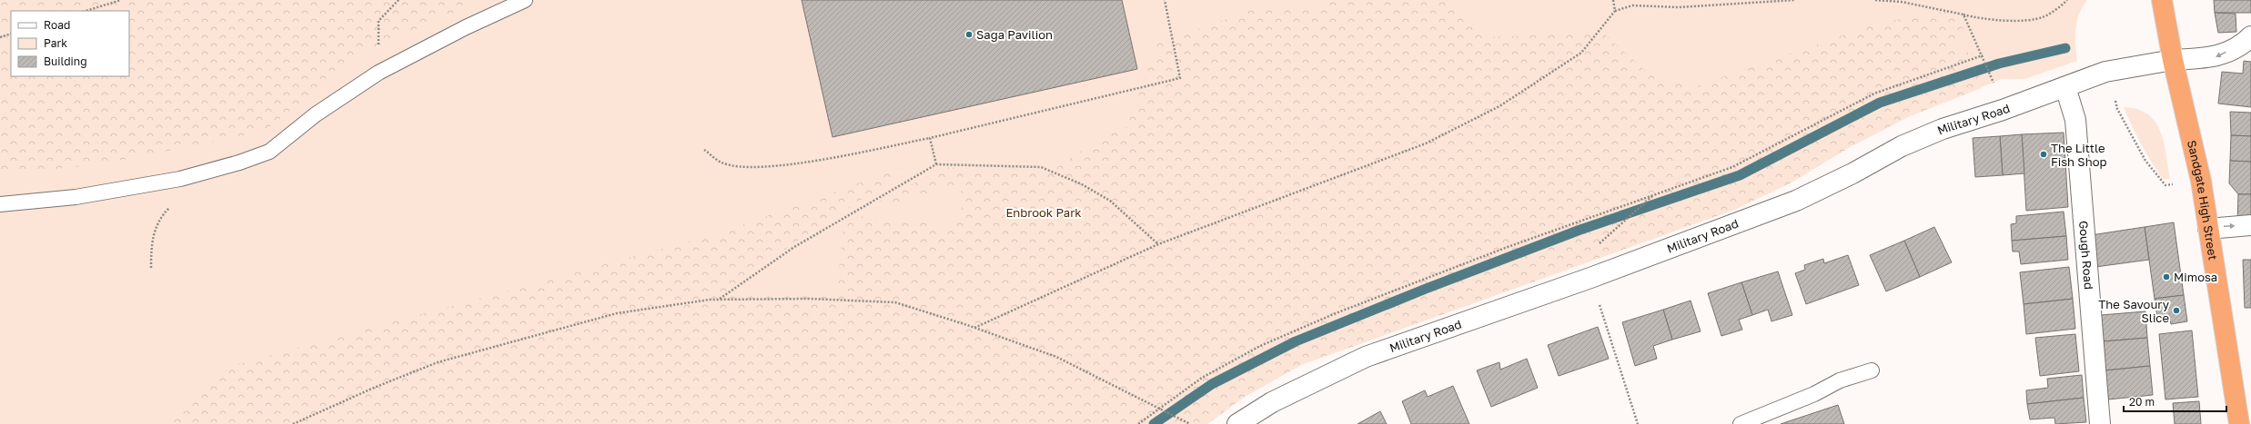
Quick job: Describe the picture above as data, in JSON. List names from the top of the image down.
{
  "streets": {
    "highway": ["Sandgate High Street"],
    "main road": ["Military Road", "Gough Road"]
  },
  "crossings": [
    ["Military Road", "Sandgate High Street"],
    ["Military Road", "Gough Road"]
  ],
  "parks": ["Enbrook Park"],
  "places": [
    "Saga Pavilion",
    "The Little Fish Shop",
    "Mimosa",
    "The Savoury Slice"
  ],
  "legend": ["Road", "Park", "Building"],
  "scale_bar": "20 m"
}
